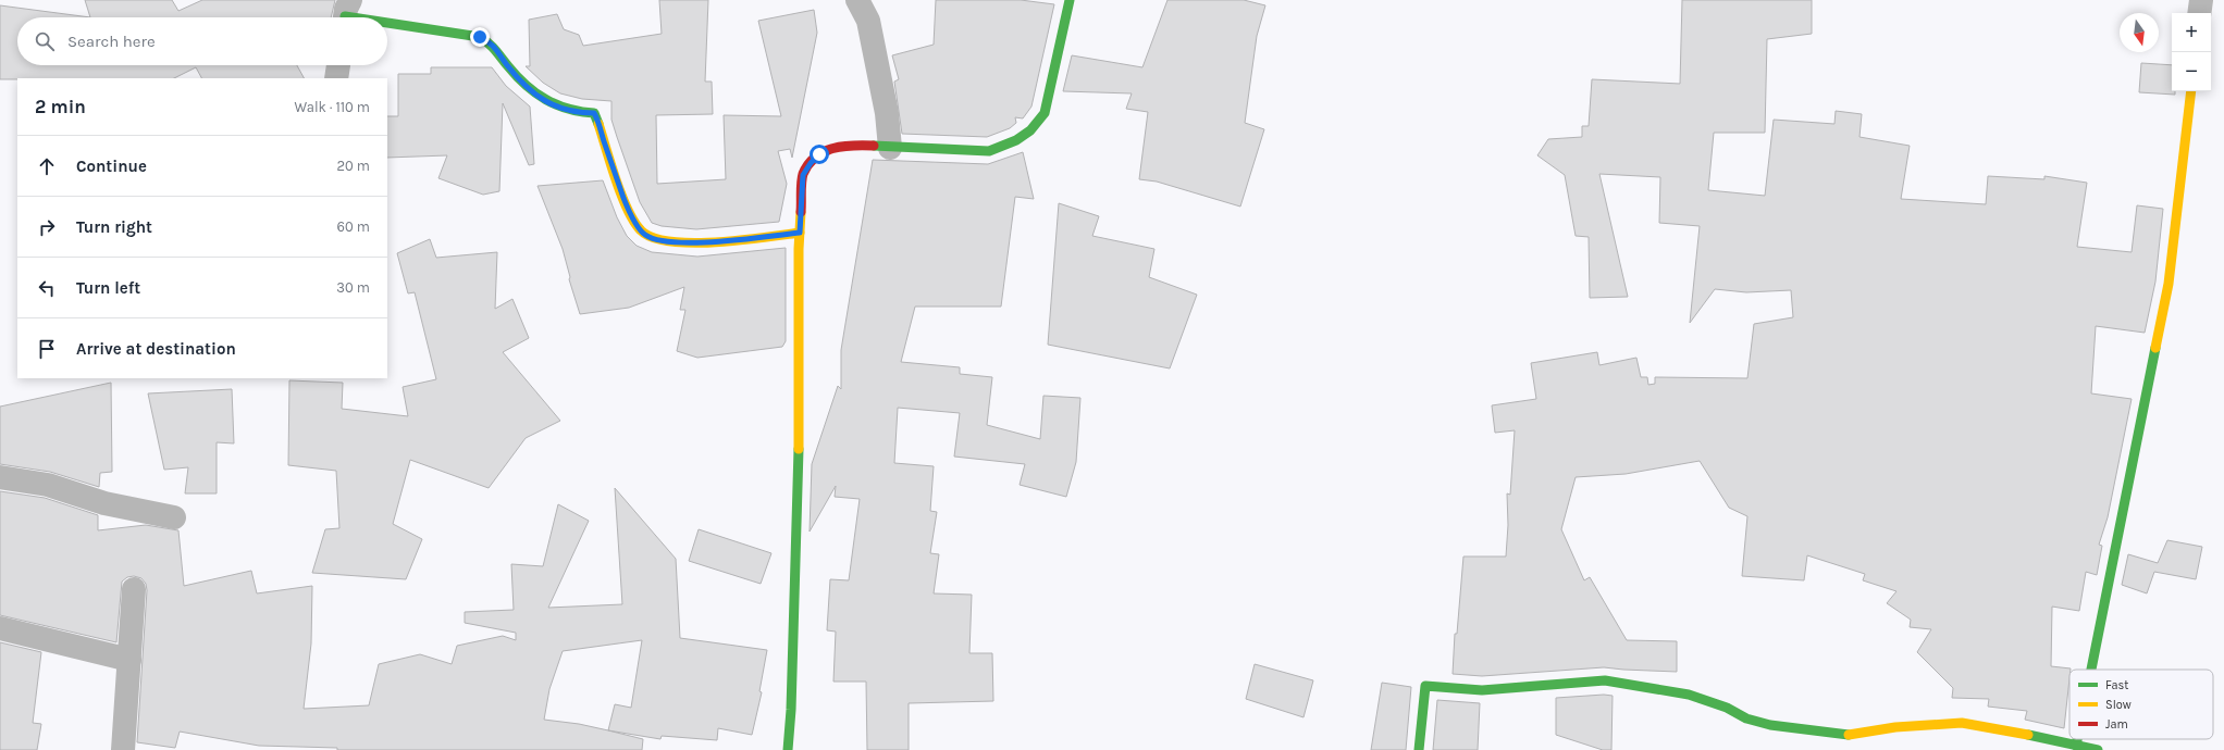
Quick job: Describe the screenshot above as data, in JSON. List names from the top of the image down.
{
  "legend": ["Fast", "Slow", "Jam"],
  "north": "bottom",
  "page": {
    "map_buttons": ["+", "−"],
    "search": "Search here",
    "heading": ["2 min", "Walk · 110 m"],
    "list": [
      ["Continue", "20 m"],
      ["Turn right", "60 m"],
      ["Turn left", "30 m"],
      "Arrive at destination"
    ]
  }
}
